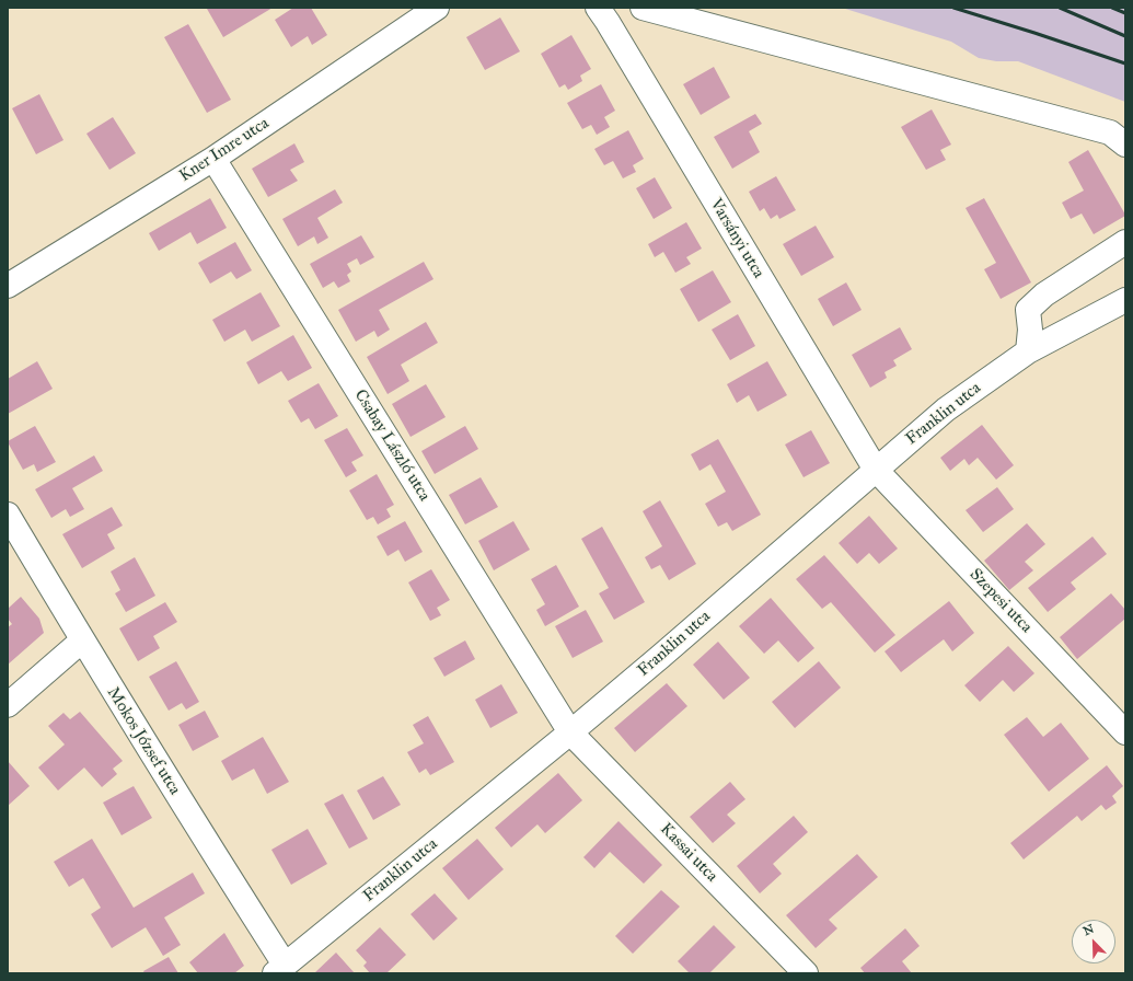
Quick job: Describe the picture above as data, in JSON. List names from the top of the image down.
{
  "streets": {
    "street": [
      "Kner Imre utca",
      "Varsányi utca",
      "Franklin utca",
      "Csabay László utca",
      "Szepesi utca",
      "Mokos József utca",
      "Kassai utca"
    ]
  },
  "crossings": [
    ["Kner Imre utca", "Csabay László utca"],
    ["Varsányi utca", "Franklin utca"],
    ["Varsányi utca", "Szepesi utca"],
    ["Franklin utca", "Csabay László utca"],
    ["Franklin utca", "Szepesi utca"],
    ["Franklin utca", "Mokos József utca"],
    ["Franklin utca", "Kassai utca"],
    ["Csabay László utca", "Kassai utca"]
  ],
  "north": "top left"
}
